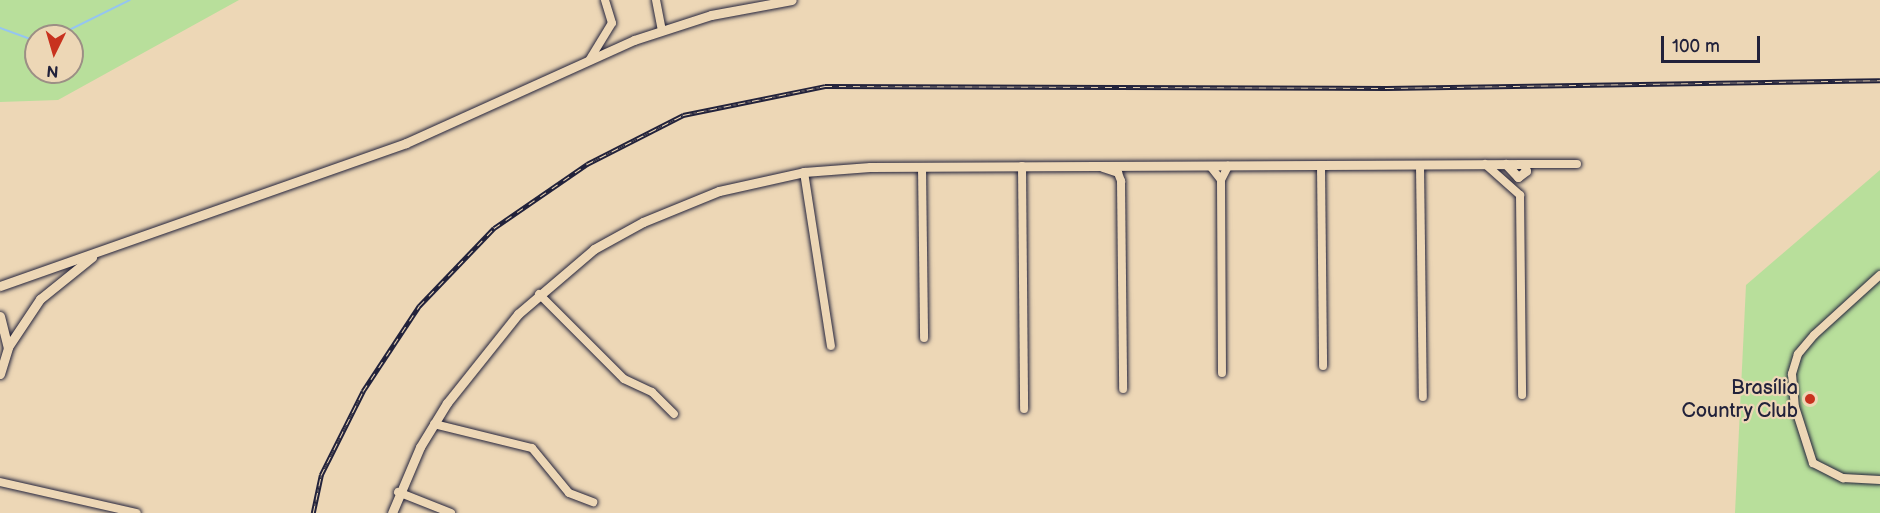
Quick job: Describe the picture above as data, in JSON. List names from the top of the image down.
{
  "places": ["Brasília Country Club"],
  "scale_bar": "100 m",
  "north": "bottom"
}
